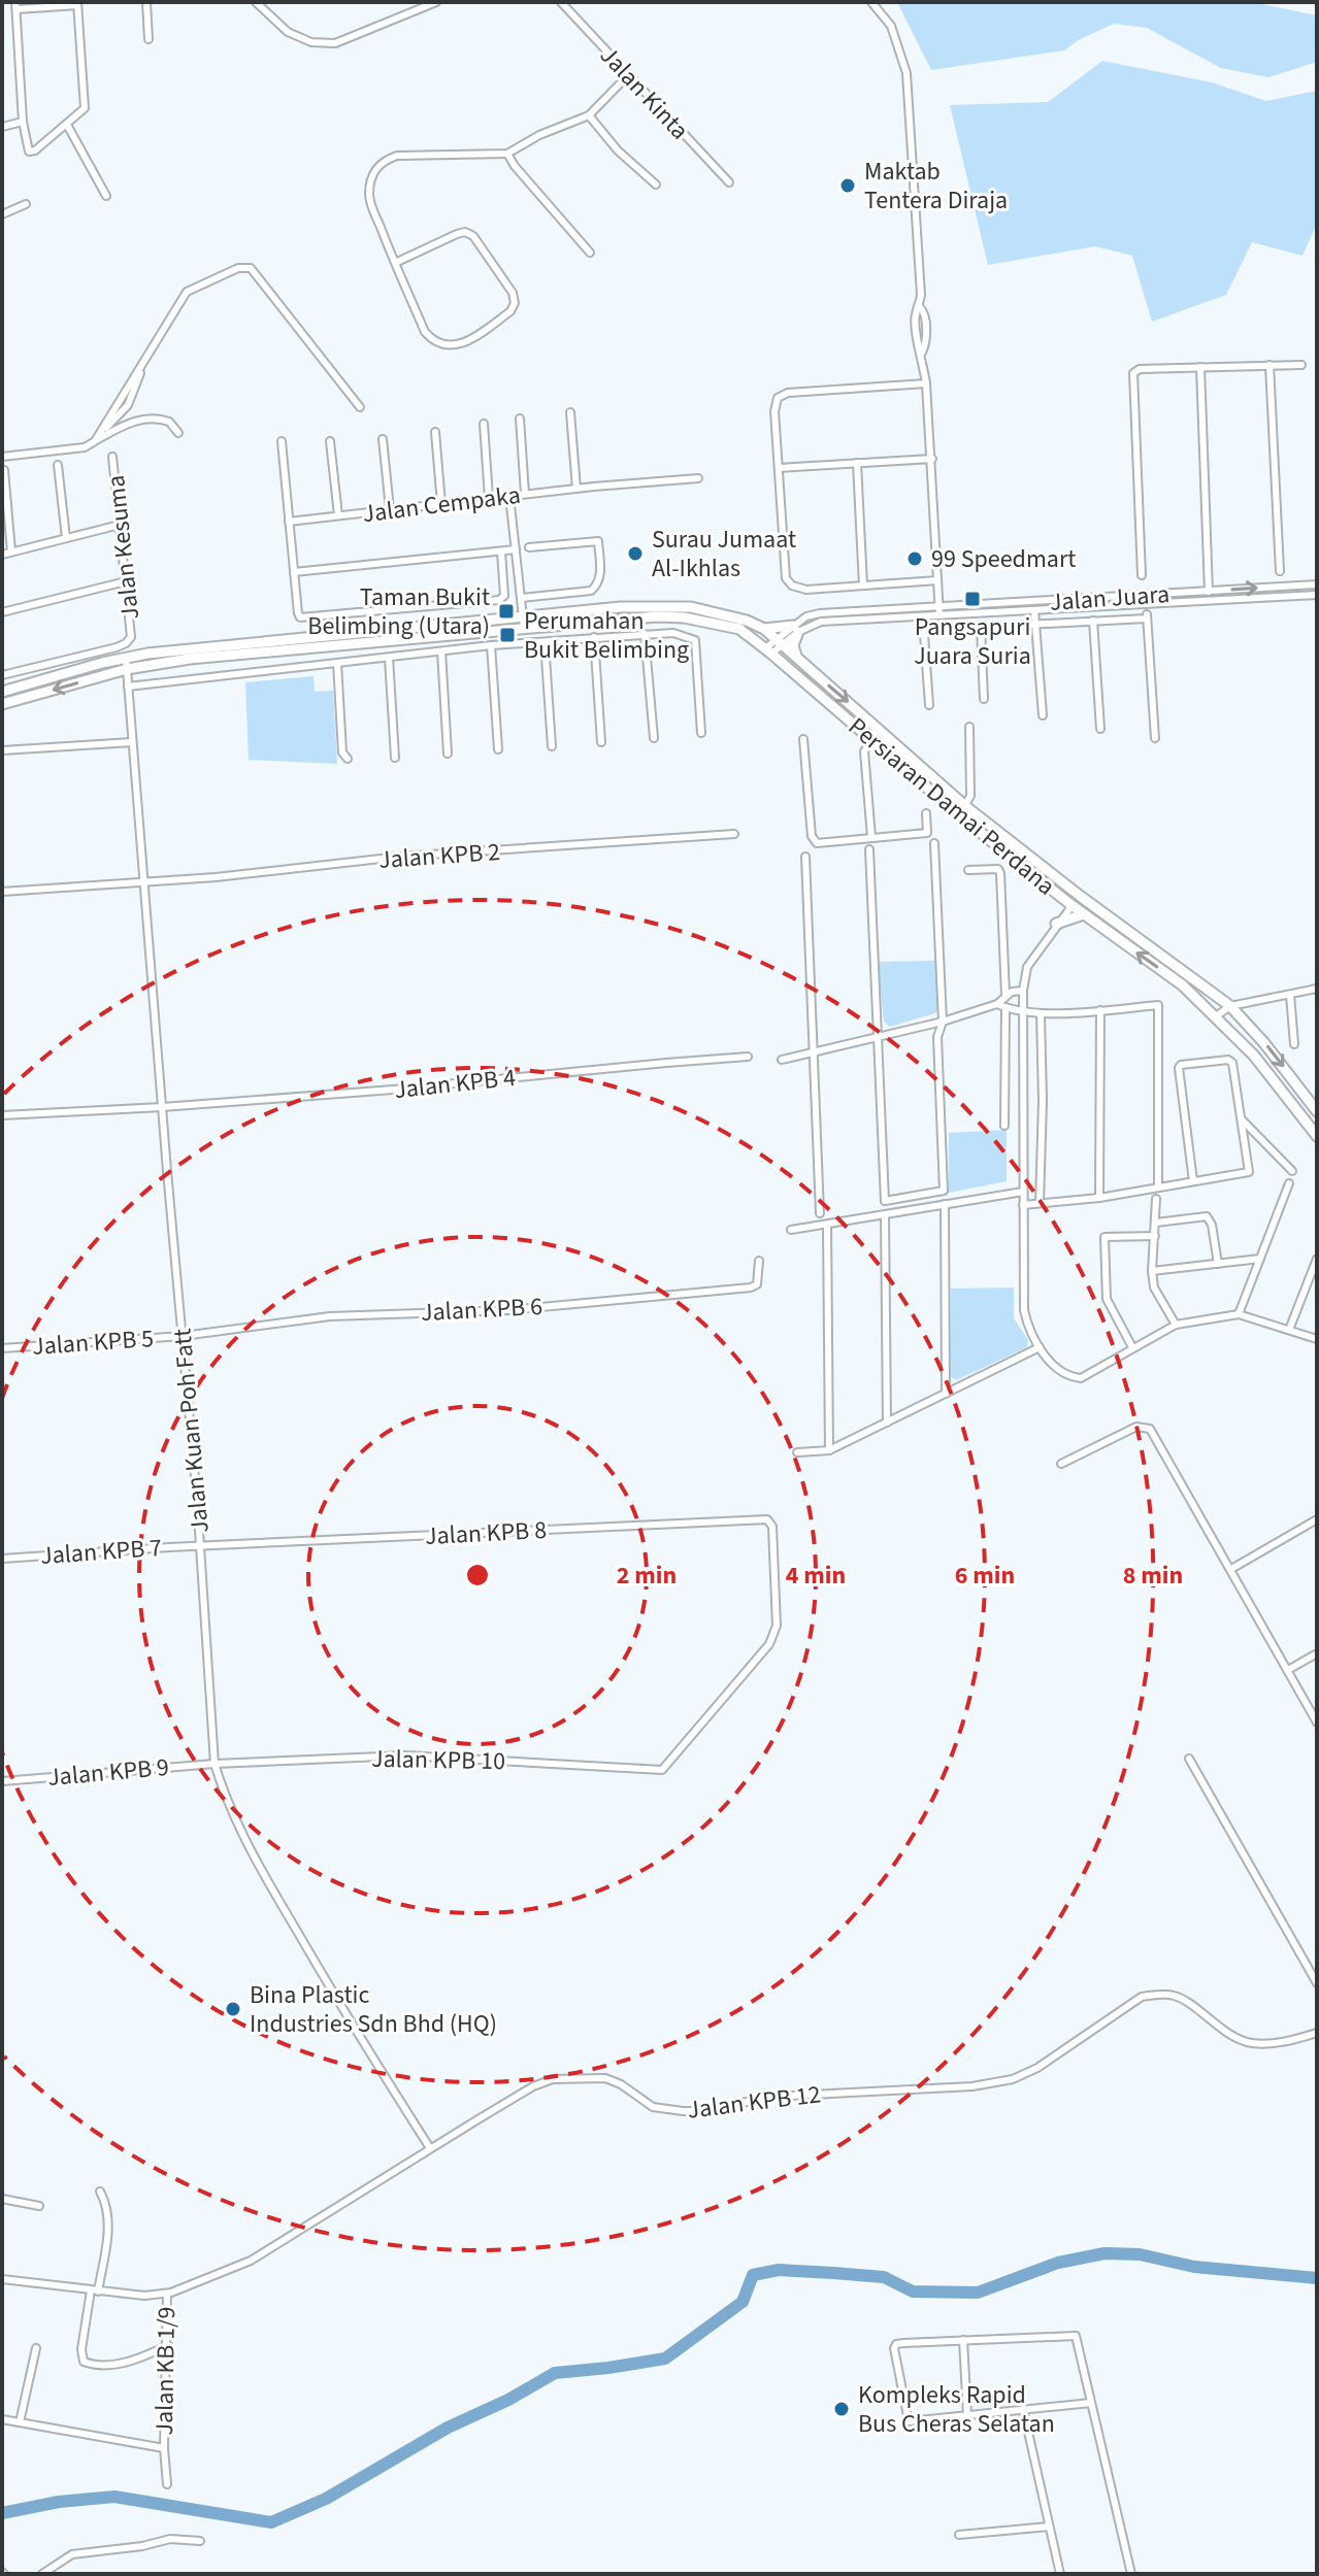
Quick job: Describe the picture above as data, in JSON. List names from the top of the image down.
{
  "streets": {
    "main road": ["Persiaran Damai Perdana"],
    "street": [
      "Jalan Kinta",
      "Jalan Cempaka",
      "Jalan Kesuma",
      "Jalan Juara",
      "Jalan KPB 2",
      "Jalan KPB 4",
      "Jalan KPB 6",
      "Jalan KPB 5",
      "Jalan Kuan Poh Fatt",
      "Jalan KPB 8",
      "Jalan KPB 7",
      "Jalan KPB 10",
      "Jalan KPB 9",
      "Jalan KPB 12",
      "Jalan KB 1/9"
    ]
  },
  "crossings": [
    ["Jalan Juara", "Persiaran Damai Perdana"],
    ["Jalan KPB 2", "Jalan Kuan Poh Fatt"],
    ["Jalan KPB 4", "Jalan Kuan Poh Fatt"],
    ["Jalan KPB 6", "Jalan KPB 5"],
    ["Jalan KPB 6", "Jalan Kuan Poh Fatt"],
    ["Jalan KPB 5", "Jalan Kuan Poh Fatt"],
    ["Jalan Kuan Poh Fatt", "Jalan KPB 8"],
    ["Jalan Kuan Poh Fatt", "Jalan KPB 7"],
    ["Jalan Kuan Poh Fatt", "Jalan KPB 10"],
    ["Jalan Kuan Poh Fatt", "Jalan KPB 9"],
    ["Jalan Kuan Poh Fatt", "Jalan KPB 12"],
    ["Jalan KPB 8", "Jalan KPB 7"],
    ["Jalan KPB 8", "Jalan KPB 10"],
    ["Jalan KPB 10", "Jalan KPB 9"],
    ["Jalan KPB 12", "Jalan KB 1/9"]
  ],
  "places": {
    "other": [
      "Maktab Tentera Diraja",
      "Surau Jumaat Al-Ikhlas",
      "99 Speedmart",
      "Bina Plastic Industries Sdn Bhd (HQ)",
      "Kompleks Rapid Bus Cheras Selatan"
    ],
    "transit": ["Pangsapuri Juara Suria", "Taman Bukit Belimbing (Utara)", "Perumahan Bukit Belimbing"]
  },
  "rings": [
    "2 min",
    "4 min",
    "6 min",
    "8 min"
  ]
}
